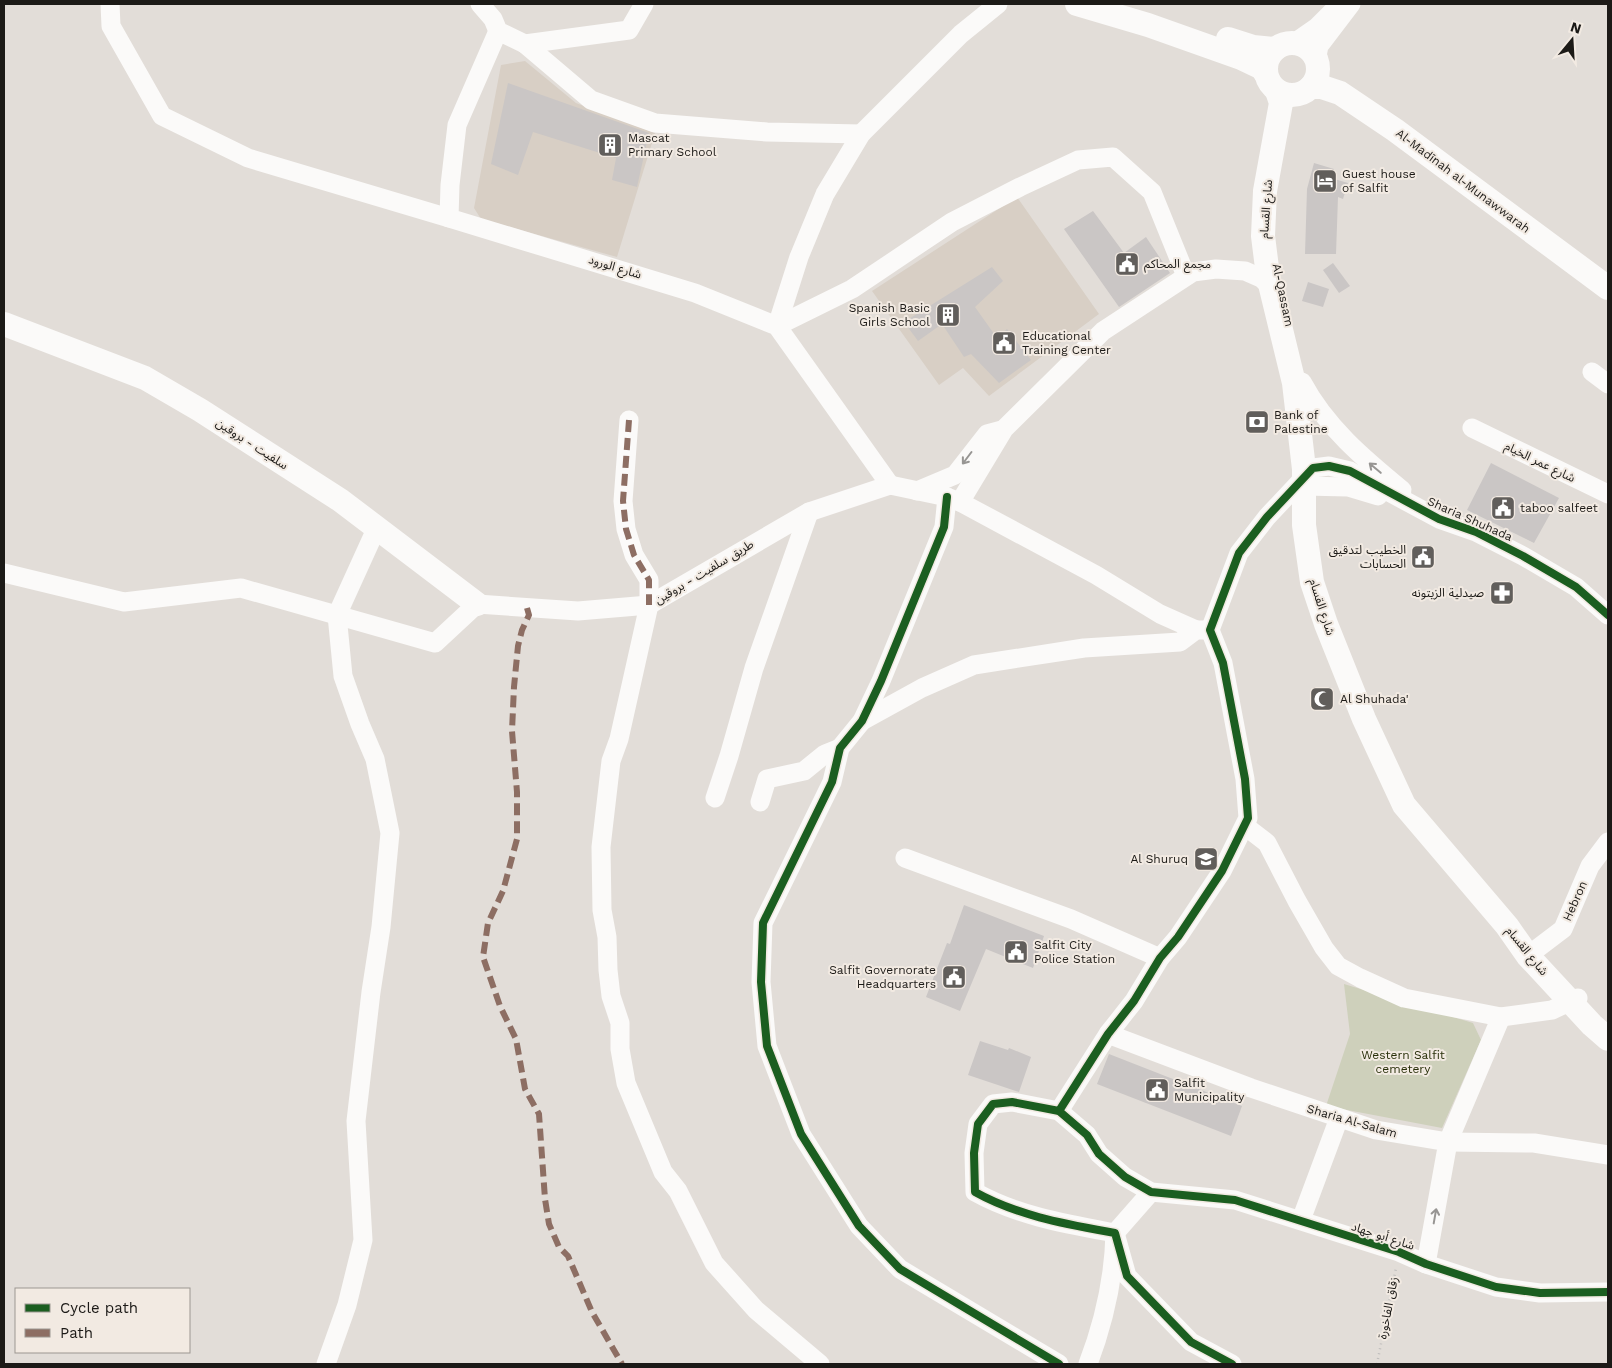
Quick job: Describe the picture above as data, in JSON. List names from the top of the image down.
{
  "streets": {
    "main road": [
      "Al-Madīnah al-Munawwarah",
      "شارع القسام",
      "Al-Qassam",
      "سلفيت - بروقين"
    ],
    "street": [
      "شارع الورود",
      "شارع عمر الخيام",
      "Sharia Shuhada",
      "طريق سلفيت - بروقين",
      "Hebron",
      "Sharia Al-Salam",
      "شارع أبو جهاد"
    ],
    "path": ["زقاق الفاخورة"]
  },
  "crossings": [
    ["Al-Madīnah al-Munawwarah", "شارع القسام"],
    ["Al-Madīnah al-Munawwarah", "Al-Qassam"],
    ["شارع القسام", "Al-Qassam"],
    ["شارع القسام", "Sharia Shuhada"],
    ["شارع القسام", "Hebron"],
    ["Al-Qassam", "Sharia Shuhada"],
    ["سلفيت - بروقين", "طريق سلفيت - بروقين"],
    ["شارع أبو جهاد", "زقاق الفاخورة"]
  ],
  "parks": ["Western Salfit cemetery"],
  "places": {
    "building": ["Mascat Primary School", "Spanish Basic Girls School"],
    "hotel": ["Guest house of Salfit"],
    "public building": [
      "مجمع المحاكم",
      "Educational Training Center",
      "taboo salfeet",
      "الخطيب لتدقيق الحسابات",
      "Salfit City Police Station",
      "Salfit Governorate Headquarters",
      "Salfit Municipality"
    ],
    "bank": ["Bank of Palestine"],
    "pharmacy": ["صيدلية الزيتونه"],
    "mosque": ["Al Shuhada'"],
    "school or university": ["Al Shuruq"]
  },
  "legend": ["Cycle path", "Path"],
  "north": "top"
}
